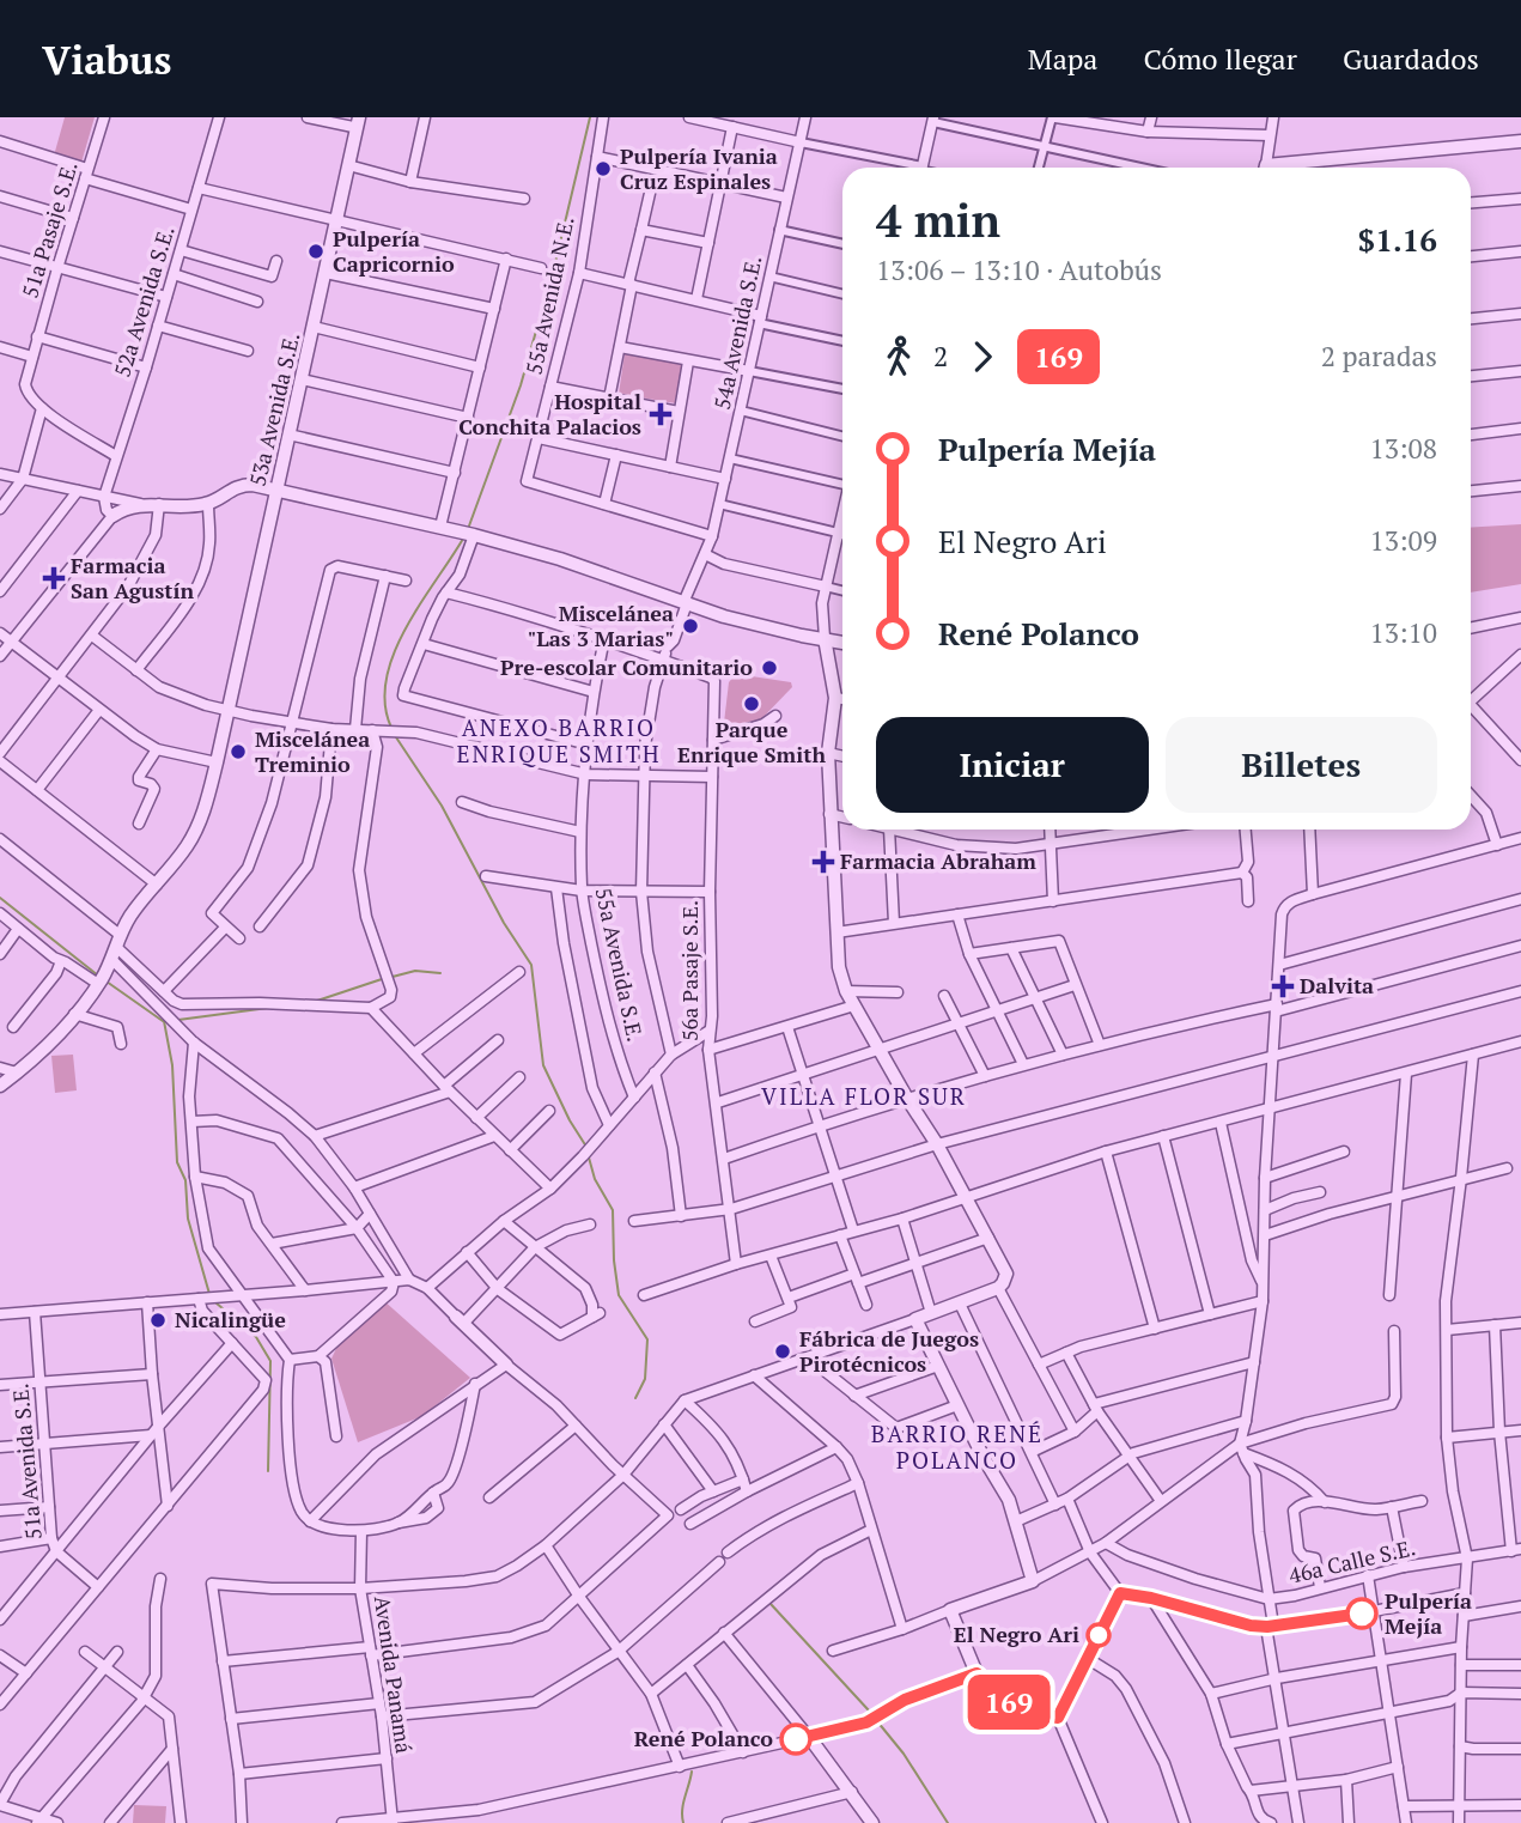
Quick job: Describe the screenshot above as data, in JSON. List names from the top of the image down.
{
  "streets": {
    "street": [
      "51a Pasaje S.E.",
      "55a Avenida N.E.",
      "52a Avenida S.E.",
      "54a Avenida S.E.",
      "53a Avenida S.E.",
      "55a Avenida S.E.",
      "56a Pasaje S.E.",
      "51a Avenida S.E.",
      "46a Calle S.E.",
      "Avenida Panamá"
    ]
  },
  "crossings": [
    ["54a Avenida S.E.", "56a Pasaje S.E."]
  ],
  "districts": ["ANEXO BARRIO ENRIQUE SMITH", "VILLA FLOR SUR", "BARRIO RENÉ POLANCO"],
  "places": {
    "other": [
      "Pulpería Ivania Cruz Espinales",
      "Pulpería Capricornio",
      "Miscelánea \"Las 3 Marias\"",
      "Pre-escolar Comunitario",
      "Parque Enrique Smith",
      "Miscelánea Treminio",
      "Nicalingüe",
      "Fábrica de Juegos Pirotécnicos",
      "Pulpería Mejía",
      "El Negro Ari",
      "René Polanco"
    ],
    "health": [
      "Hospital Conchita Palacios",
      "Farmacia San Agustín",
      "Farmacia Abraham",
      "Dalvita"
    ]
  },
  "lines": ["bus line 169"],
  "page": {
    "header": "Viabus",
    "nav": ["Mapa", "Cómo llegar", "Guardados"],
    "on_map": "169",
    "heading": ["4 min", "13:06 – 13:10 · Autobús", "$1.16"],
    "legs": ["2", "169", "2 paradas"],
    "list": [
      {
        "name": "Pulpería Mejía",
        "value": "13:08"
      },
      {
        "name": "El Negro Ari",
        "value": "13:09"
      },
      {
        "name": "René Polanco",
        "value": "13:10"
      }
    ],
    "buttons": ["Iniciar", "Billetes"]
  }
}
